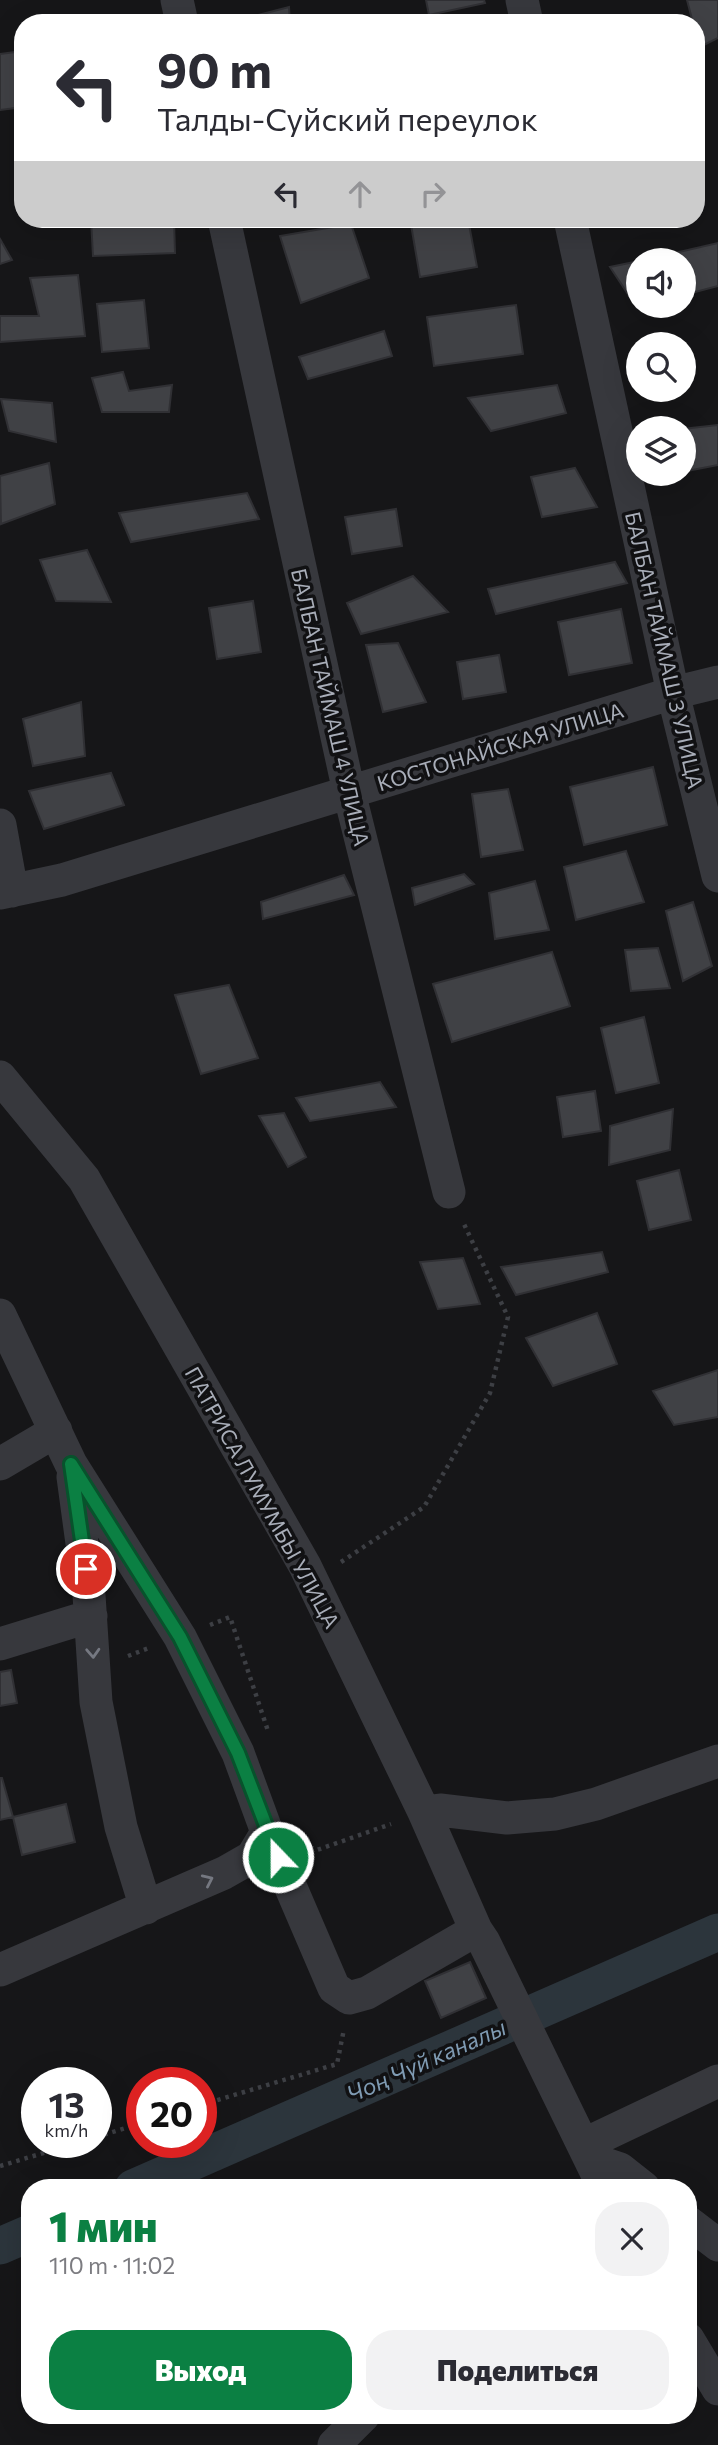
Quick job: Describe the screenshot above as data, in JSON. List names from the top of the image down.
{
  "streets": {
    "street": [
      "БАЛБАН ТАЙМАШ 3 УЛИЦА",
      "БАЛБАН ТАЙМАШ 4 УЛИЦА",
      "КОСТОНАЙСКАЯ УЛИЦА",
      "ПАТРИСА ЛУМУМБЫ УЛИЦА"
    ]
  },
  "crossings": [
    ["БАЛБАН ТАЙМАШ 3 УЛИЦА", "КОСТОНАЙСКАЯ УЛИЦА"],
    ["БАЛБАН ТАЙМАШ 4 УЛИЦА", "КОСТОНАЙСКАЯ УЛИЦА"]
  ],
  "water": ["Чоң Чүй каналы"],
  "page": {
    "turn": ["90 m", "Талды-Суйский переулок"],
    "speed": "13 km/h",
    "limit": "20",
    "heading": ["1 мин", "110 m · 11:02"],
    "buttons": ["Выход", "Поделиться"]
  }
}
